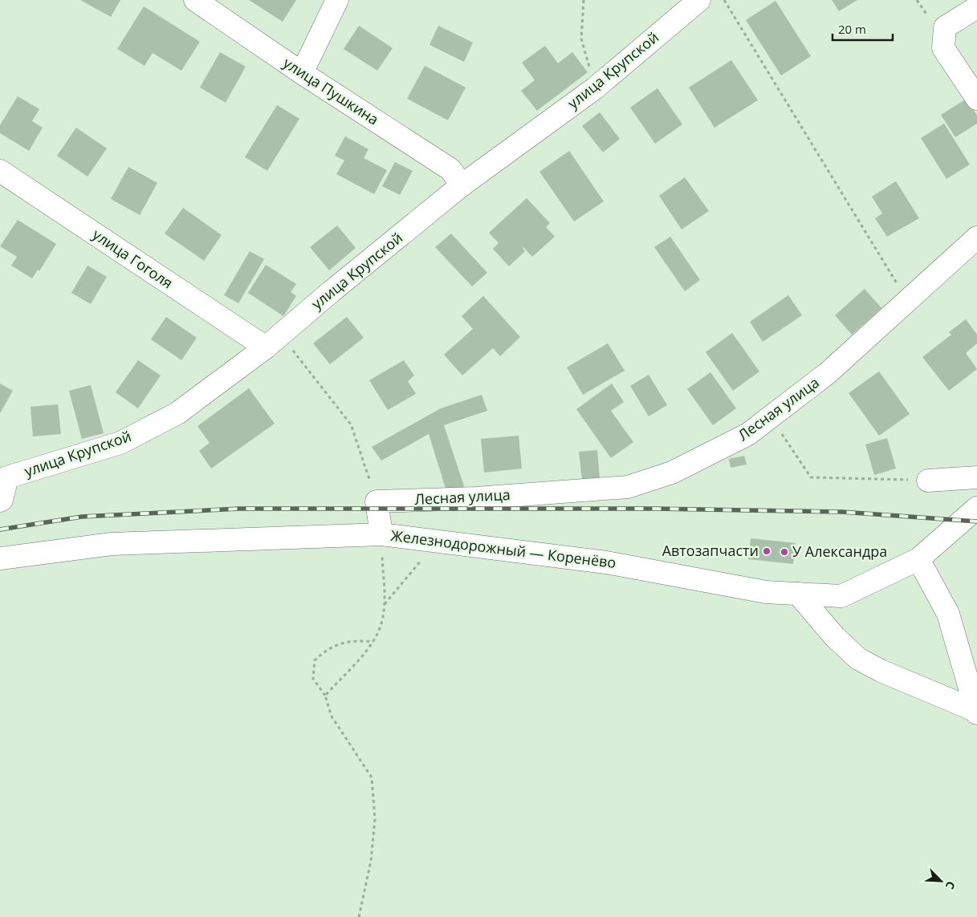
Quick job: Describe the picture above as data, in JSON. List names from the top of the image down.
{
  "streets": {
    "street": [
      "улица Крупской",
      "улица Пушкина",
      "улица Гоголя",
      "Лесная улица",
      "Железнодорожный — Коренёво"
    ]
  },
  "crossings": [
    ["улица Крупской", "улица Пушкина"],
    ["улица Крупской", "улица Гоголя"]
  ],
  "places": ["Автозапчасти", "У Александра"],
  "scale_bar": "20 m",
  "north": "bottom right"
}
